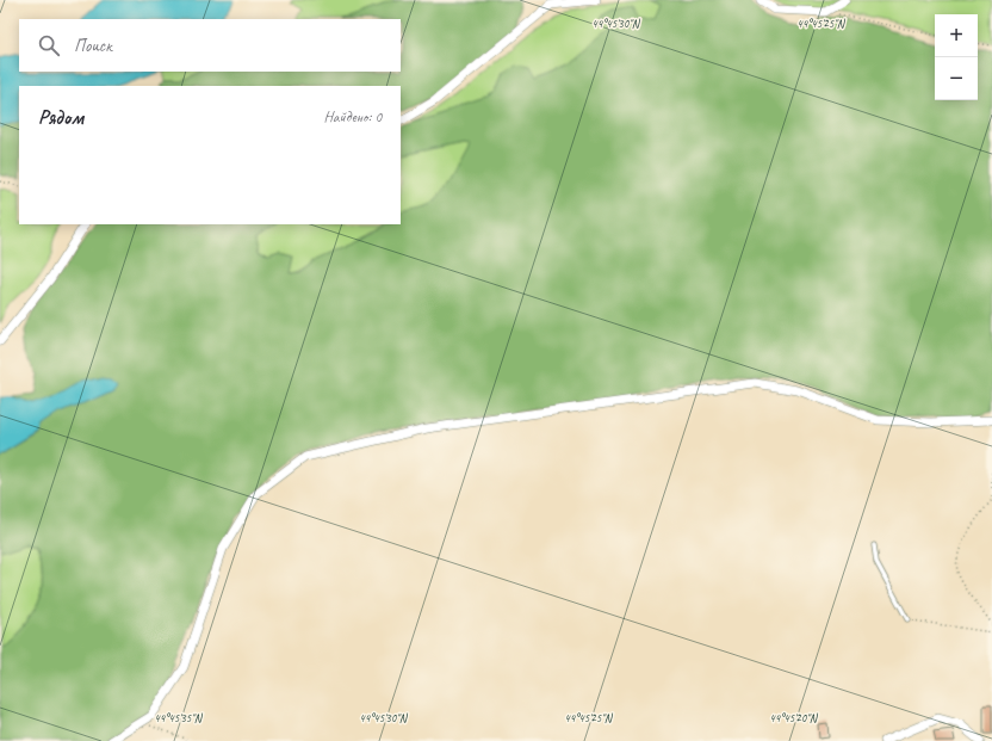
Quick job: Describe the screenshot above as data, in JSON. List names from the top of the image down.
{
  "page": {
    "map_buttons": ["+", "−"],
    "search": "Поиск",
    "heading": ["Рядом", "Найдено: 0"]
  },
  "coordinates": [
    "44°45'30\"N",
    "44°45'25\"N",
    "44°45'35\"N",
    "44°45'20\"N"
  ]
}
